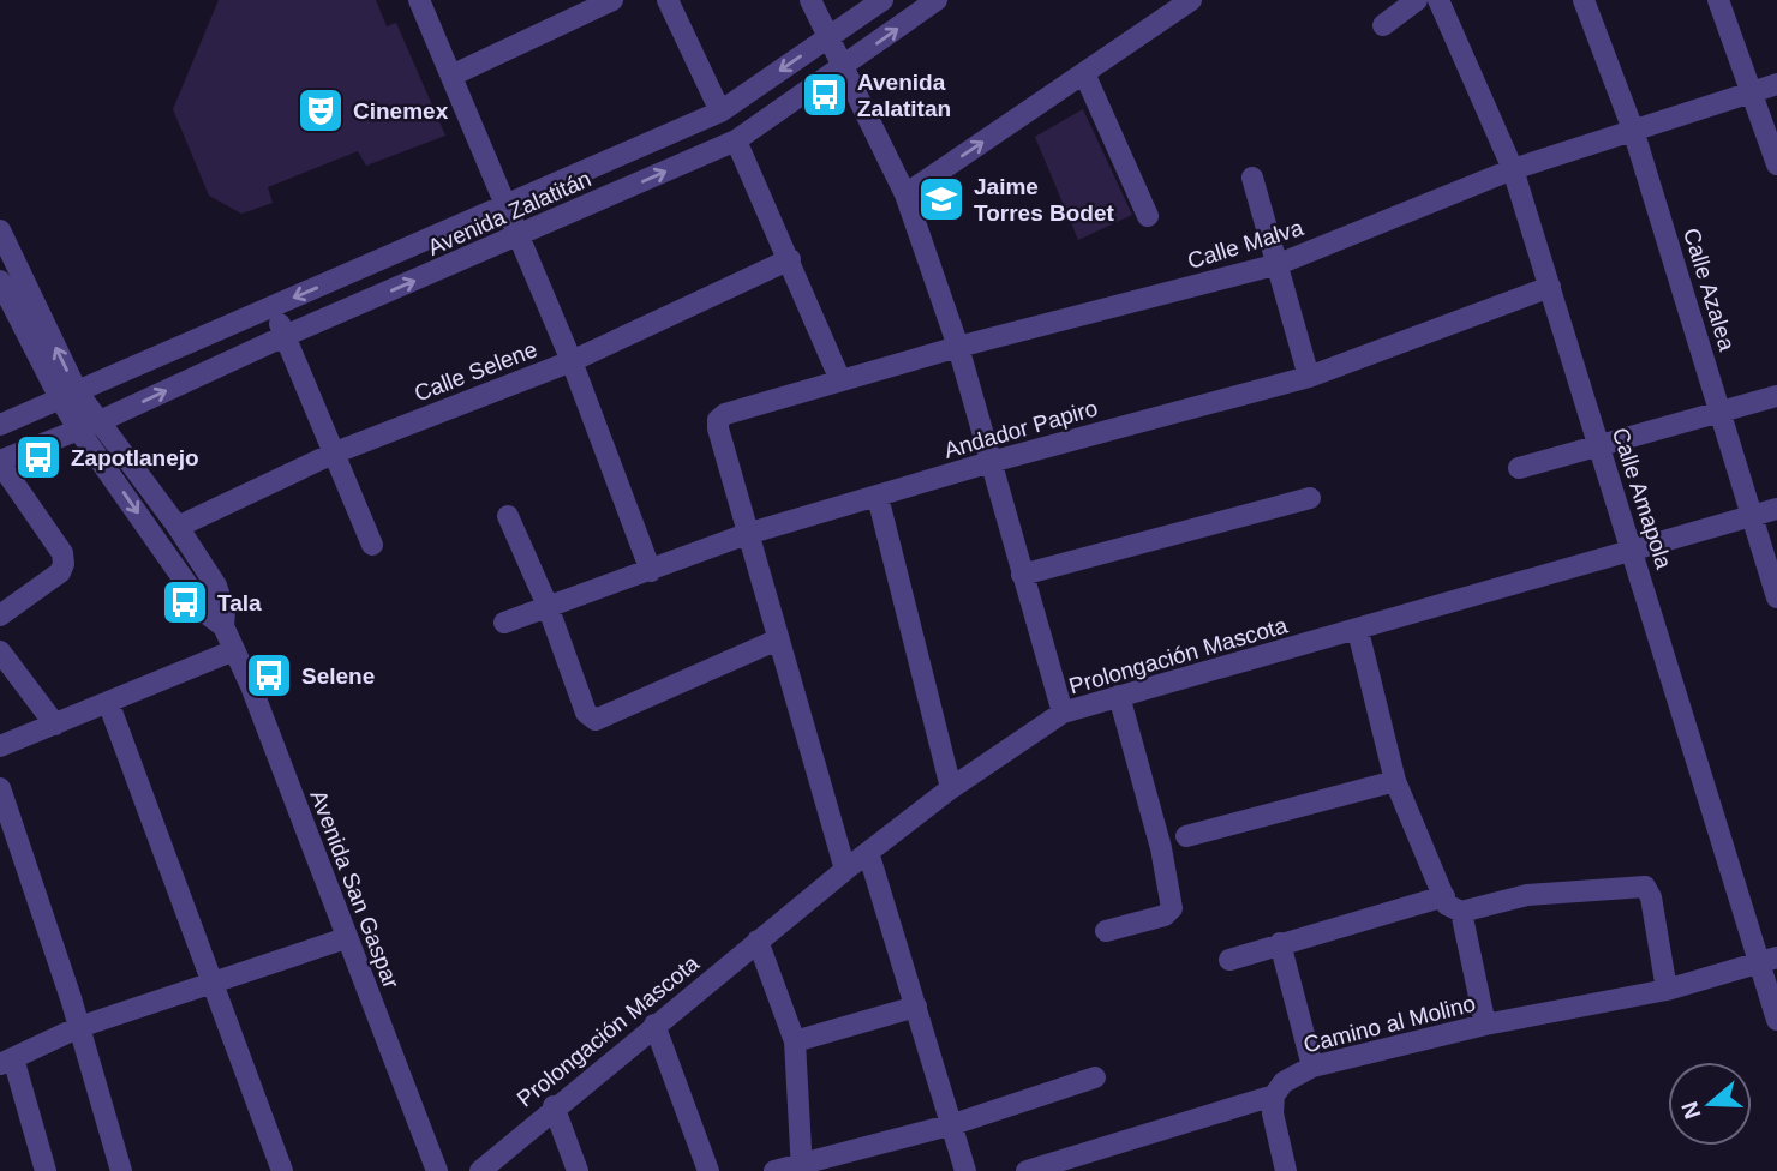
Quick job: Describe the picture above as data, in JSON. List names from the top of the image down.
{
  "streets": {
    "street": [
      "Avenida Zalatitán",
      "Calle Malva",
      "Calle Azalea",
      "Calle Selene",
      "Andador Papiro",
      "Calle Amapola",
      "Prolongación Mascota",
      "Avenida San Gaspar",
      "Camino al Molino"
    ]
  },
  "crossings": [
    ["Avenida Zalatitán", "Avenida San Gaspar"],
    ["Calle Malva", "Calle Azalea"],
    ["Calle Malva", "Andador Papiro"],
    ["Calle Malva", "Calle Amapola"],
    ["Calle Azalea", "Prolongación Mascota"],
    ["Calle Selene", "Avenida San Gaspar"],
    ["Andador Papiro", "Calle Amapola"],
    ["Calle Amapola", "Prolongación Mascota"],
    ["Calle Amapola", "Camino al Molino"]
  ],
  "places": {
    "bus stop": [
      "Avenida Zalatitan",
      "Zapotlanejo",
      "Tala",
      "Selene"
    ],
    "theatre": ["Cinemex"],
    "school or university": ["Jaime Torres Bodet"]
  },
  "north": "left"
}
